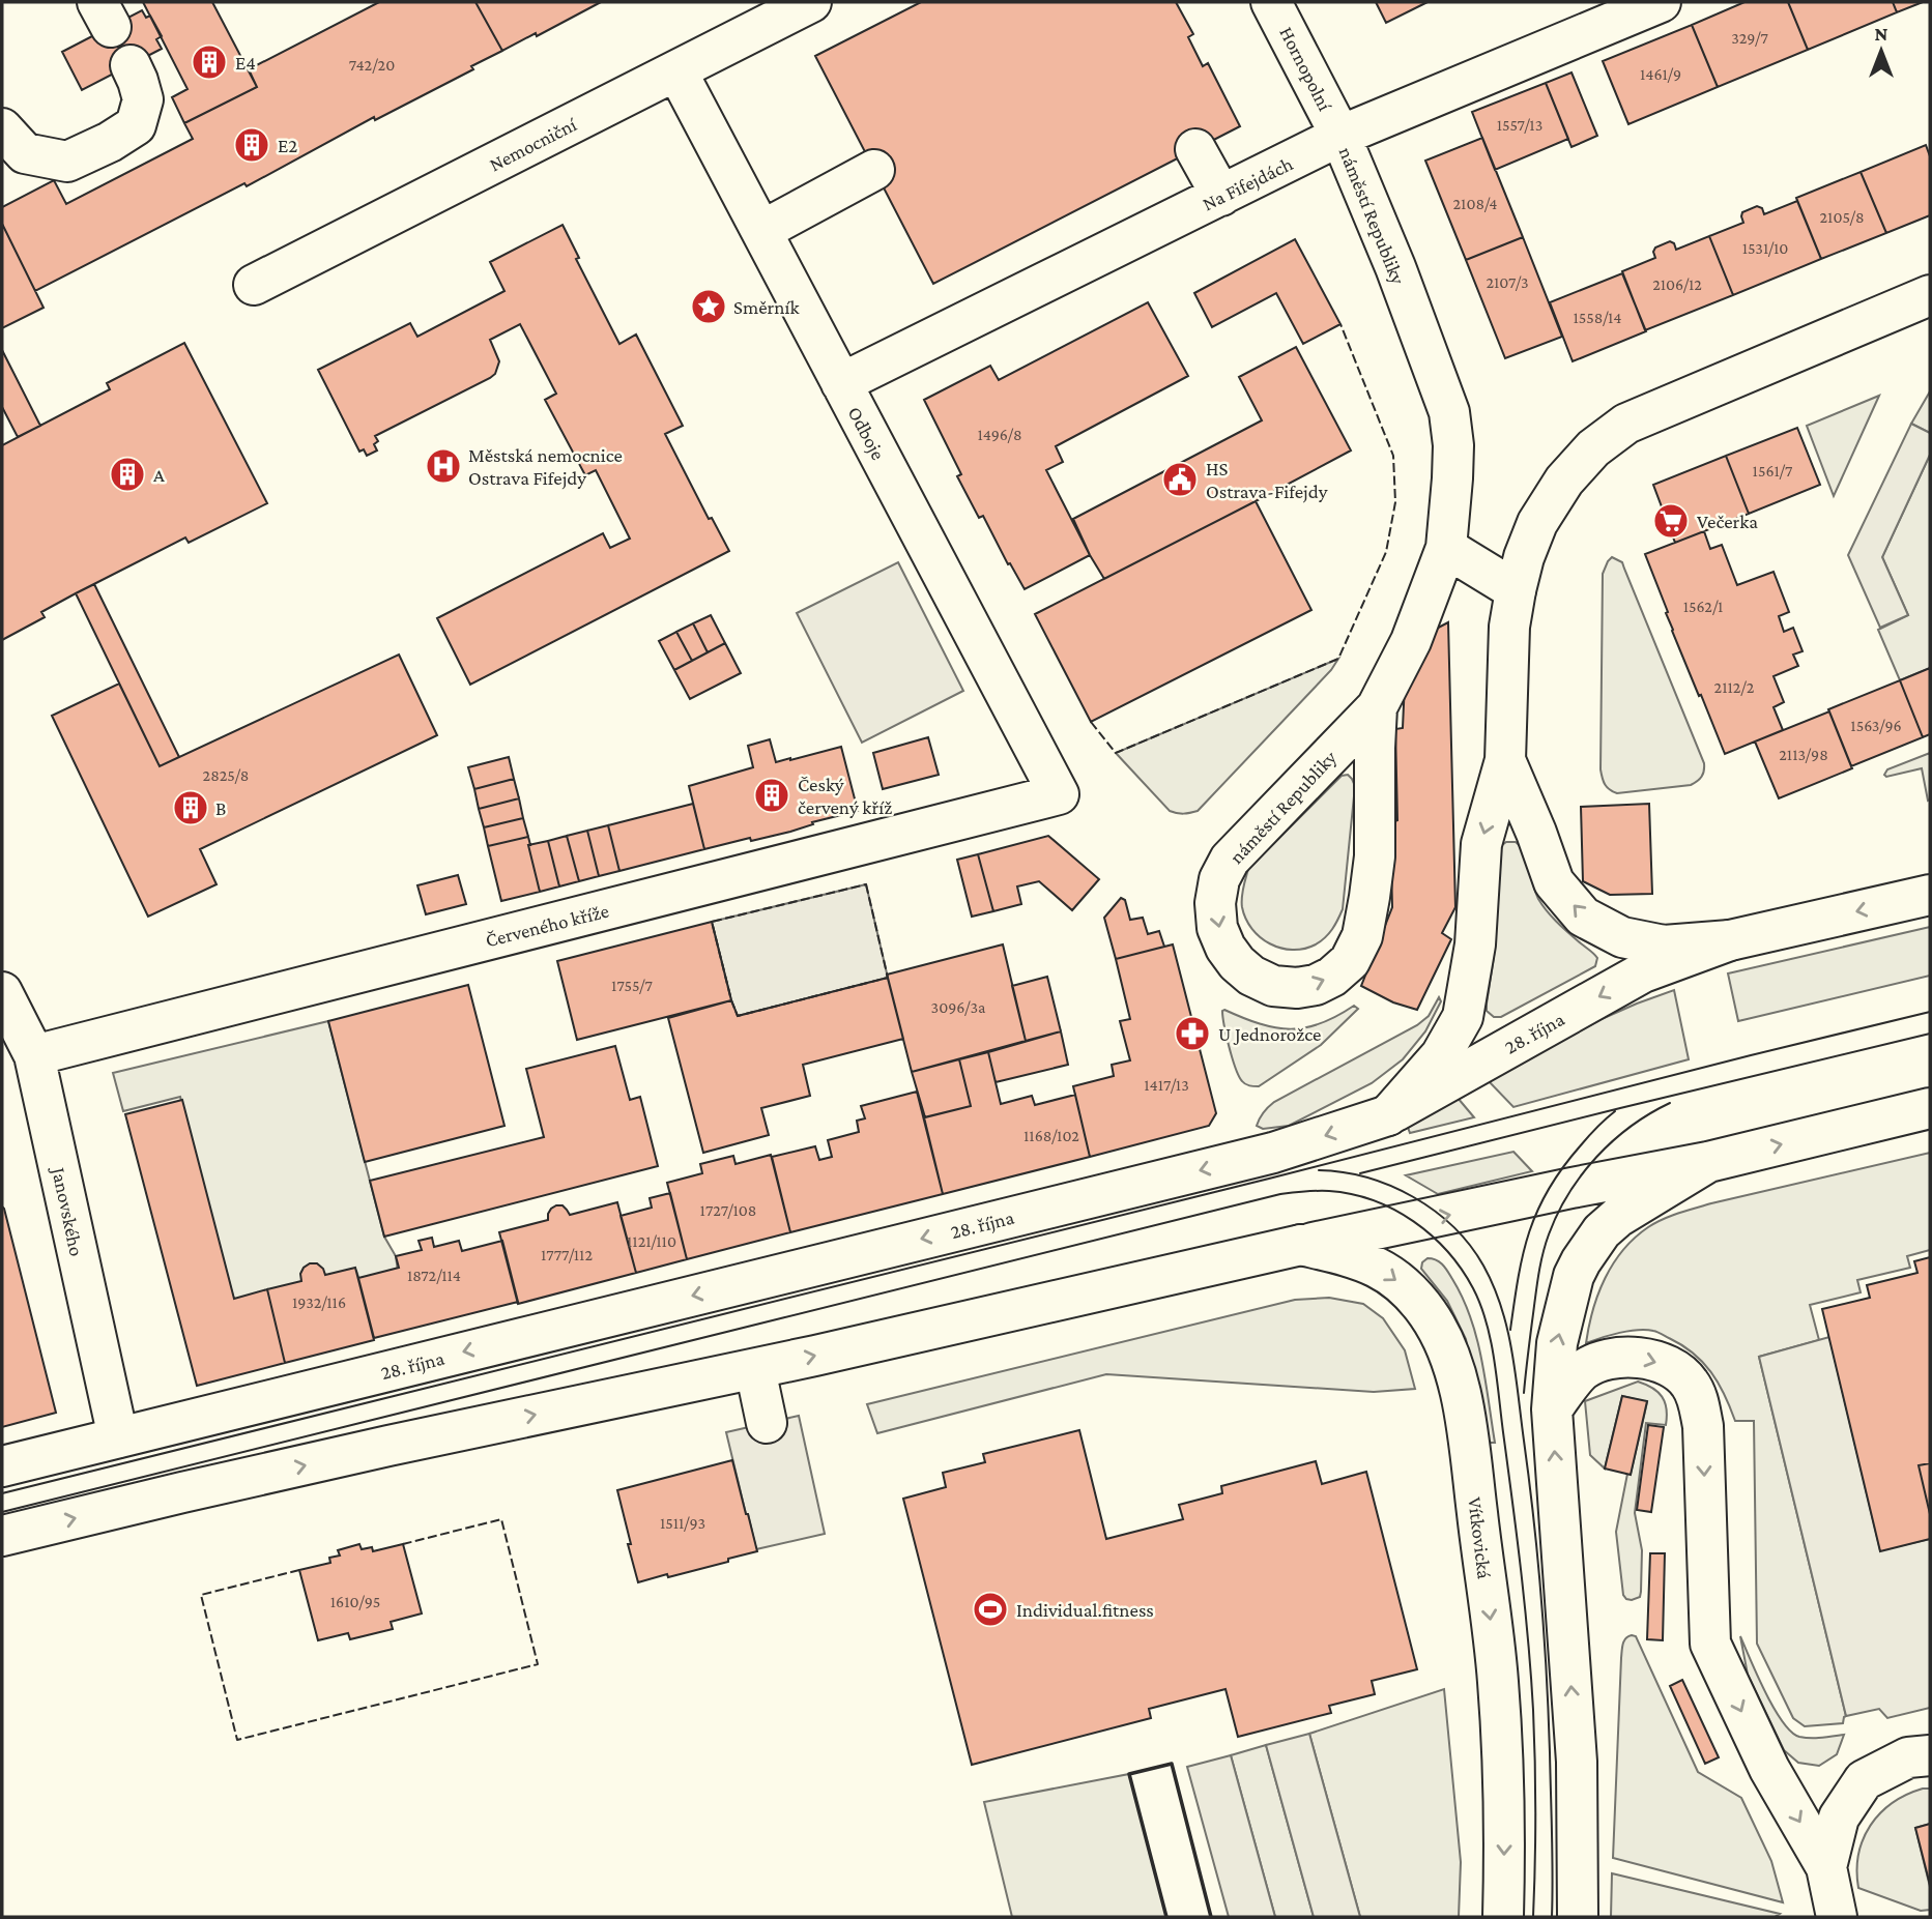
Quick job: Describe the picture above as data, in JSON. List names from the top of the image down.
{
  "streets": {
    "main road": [
      "Hornopolní",
      "Nemocniční",
      "Na Fifejdách",
      "náměstí Republiky",
      "Odboje",
      "Červeného kříže",
      "28. října",
      "Janovského",
      "Vítkovická"
    ]
  },
  "crossings": [
    ["Hornopolní", "Na Fifejdách"],
    ["Hornopolní", "náměstí Republiky"],
    ["Nemocniční", "Odboje"],
    ["Na Fifejdách", "náměstí Republiky"],
    ["Na Fifejdách", "Odboje"],
    ["Odboje", "Červeného kříže"],
    ["Červeného kříže", "Janovského"],
    ["28. října", "Janovského"]
  ],
  "places": {
    "building": [
      "E4",
      "E2",
      "A",
      "Český červený kříž",
      "B"
    ],
    "place": ["Směrník"],
    "hospital": ["Městská nemocnice Ostrava Fifejdy"],
    "public building": ["HS Ostrava-Fifejdy"],
    "supermarket": ["Večerka"],
    "pharmacy": ["U Jednorožce"],
    "sports": ["Individual.fitness"]
  },
  "house_numbers": [
    "329/7",
    "742/20",
    "1461/9",
    "1557/13",
    "2108/4",
    "2105/8",
    "1531/10",
    "2107/3",
    "2106/12",
    "1558/14",
    "1496/8",
    "1561/7",
    "1562/1",
    "2112/2",
    "1563/96",
    "2113/98",
    "2825/8",
    "1755/7",
    "3096/3a",
    "1417/13",
    "1168/102",
    "1727/108",
    "1121/110",
    "1777/112",
    "1872/114",
    "1932/116",
    "1511/93",
    "1610/95"
  ],
  "north": "top"
}
